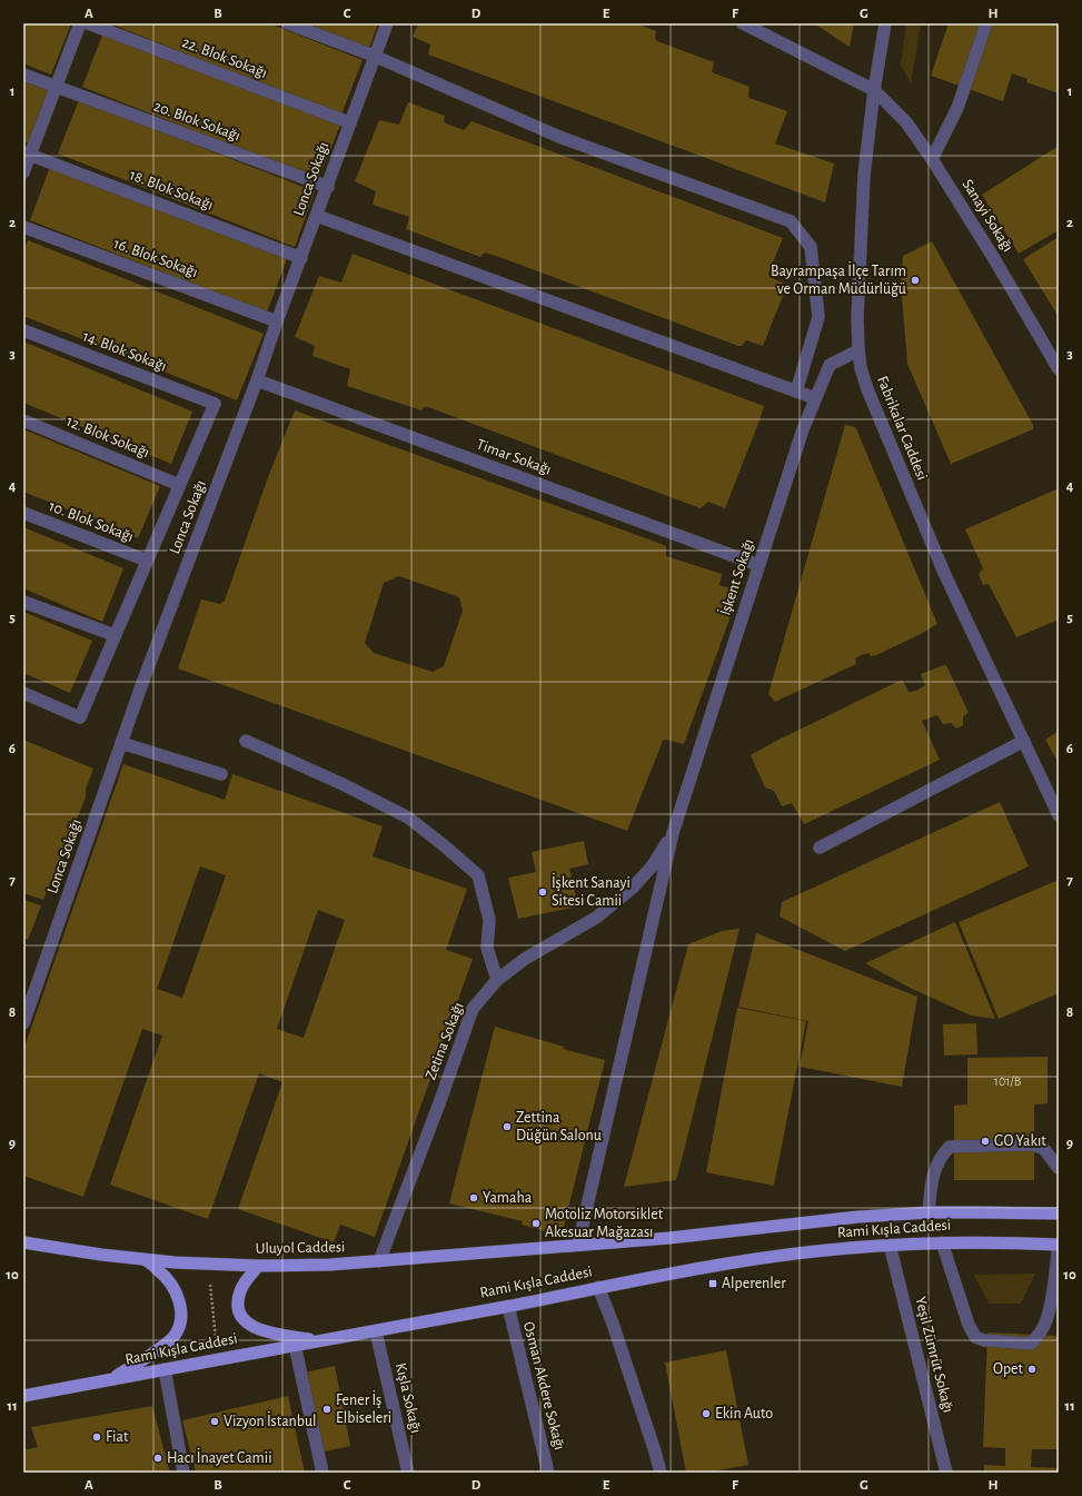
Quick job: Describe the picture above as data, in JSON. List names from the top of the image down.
{
  "streets": {
    "main road": ["Rami Kışla Caddesi", "Uluyol Caddesi"],
    "street": [
      "22. Blok Sokağı",
      "20. Blok Sokağı",
      "Lonca Sokağı",
      "18. Blok Sokağı",
      "Sanayi Sokağı",
      "16. Blok Sokağı",
      "14. Blok Sokağı",
      "Fabrikalar Caddesi",
      "12. Blok Sokağı",
      "Timar Sokağı",
      "10. Blok Sokağı",
      "İşkent Sokağı",
      "Zetina Sokağı",
      "Yeşil Zümrüt Sokağı",
      "Osman Akdere Sokağı",
      "Kışla Sokağı"
    ]
  },
  "crossings": [
    ["22. Blok Sokağı", "Lonca Sokağı"],
    ["20. Blok Sokağı", "Lonca Sokağı"],
    ["Lonca Sokağı", "18. Blok Sokağı"],
    ["Lonca Sokağı", "16. Blok Sokağı"],
    ["Lonca Sokağı", "Timar Sokağı"],
    ["Sanayi Sokağı", "Fabrikalar Caddesi"],
    ["14. Blok Sokağı", "12. Blok Sokağı"],
    ["Fabrikalar Caddesi", "İşkent Sokağı"],
    ["Timar Sokağı", "İşkent Sokağı"],
    ["İşkent Sokağı", "Zetina Sokağı"],
    ["Zetina Sokağı", "Uluyol Caddesi"],
    ["Rami Kışla Caddesi", "Uluyol Caddesi"],
    ["Rami Kışla Caddesi", "Yeşil Zümrüt Sokağı"],
    ["Rami Kışla Caddesi", "Osman Akdere Sokağı"],
    ["Rami Kışla Caddesi", "Kışla Sokağı"]
  ],
  "places": {
    "other": [
      "Bayrampaşa İlçe Tarım ve Orman Müdürlüğü",
      "İşkent Sanayi Sitesi Camii",
      "Zettina Düğün Salonu",
      "GO Yakıt",
      "Yamaha",
      "Motoliz Motorsiklet Akesuar Mağazası",
      "Opet",
      "Fener İş Elbiseleri",
      "Ekin Auto",
      "Vizyon İstanbul",
      "Fiat",
      "Hacı İnayet Camii"
    ],
    "transit": ["Alperenler"]
  },
  "house_numbers": ["101/B"],
  "grid": {
    "columns": [
      "A",
      "B",
      "C",
      "D",
      "E",
      "F",
      "G",
      "H"
    ],
    "rows": [
      "1",
      "2",
      "3",
      "4",
      "5",
      "6",
      "7",
      "8",
      "9",
      "10",
      "11"
    ]
  }
}
